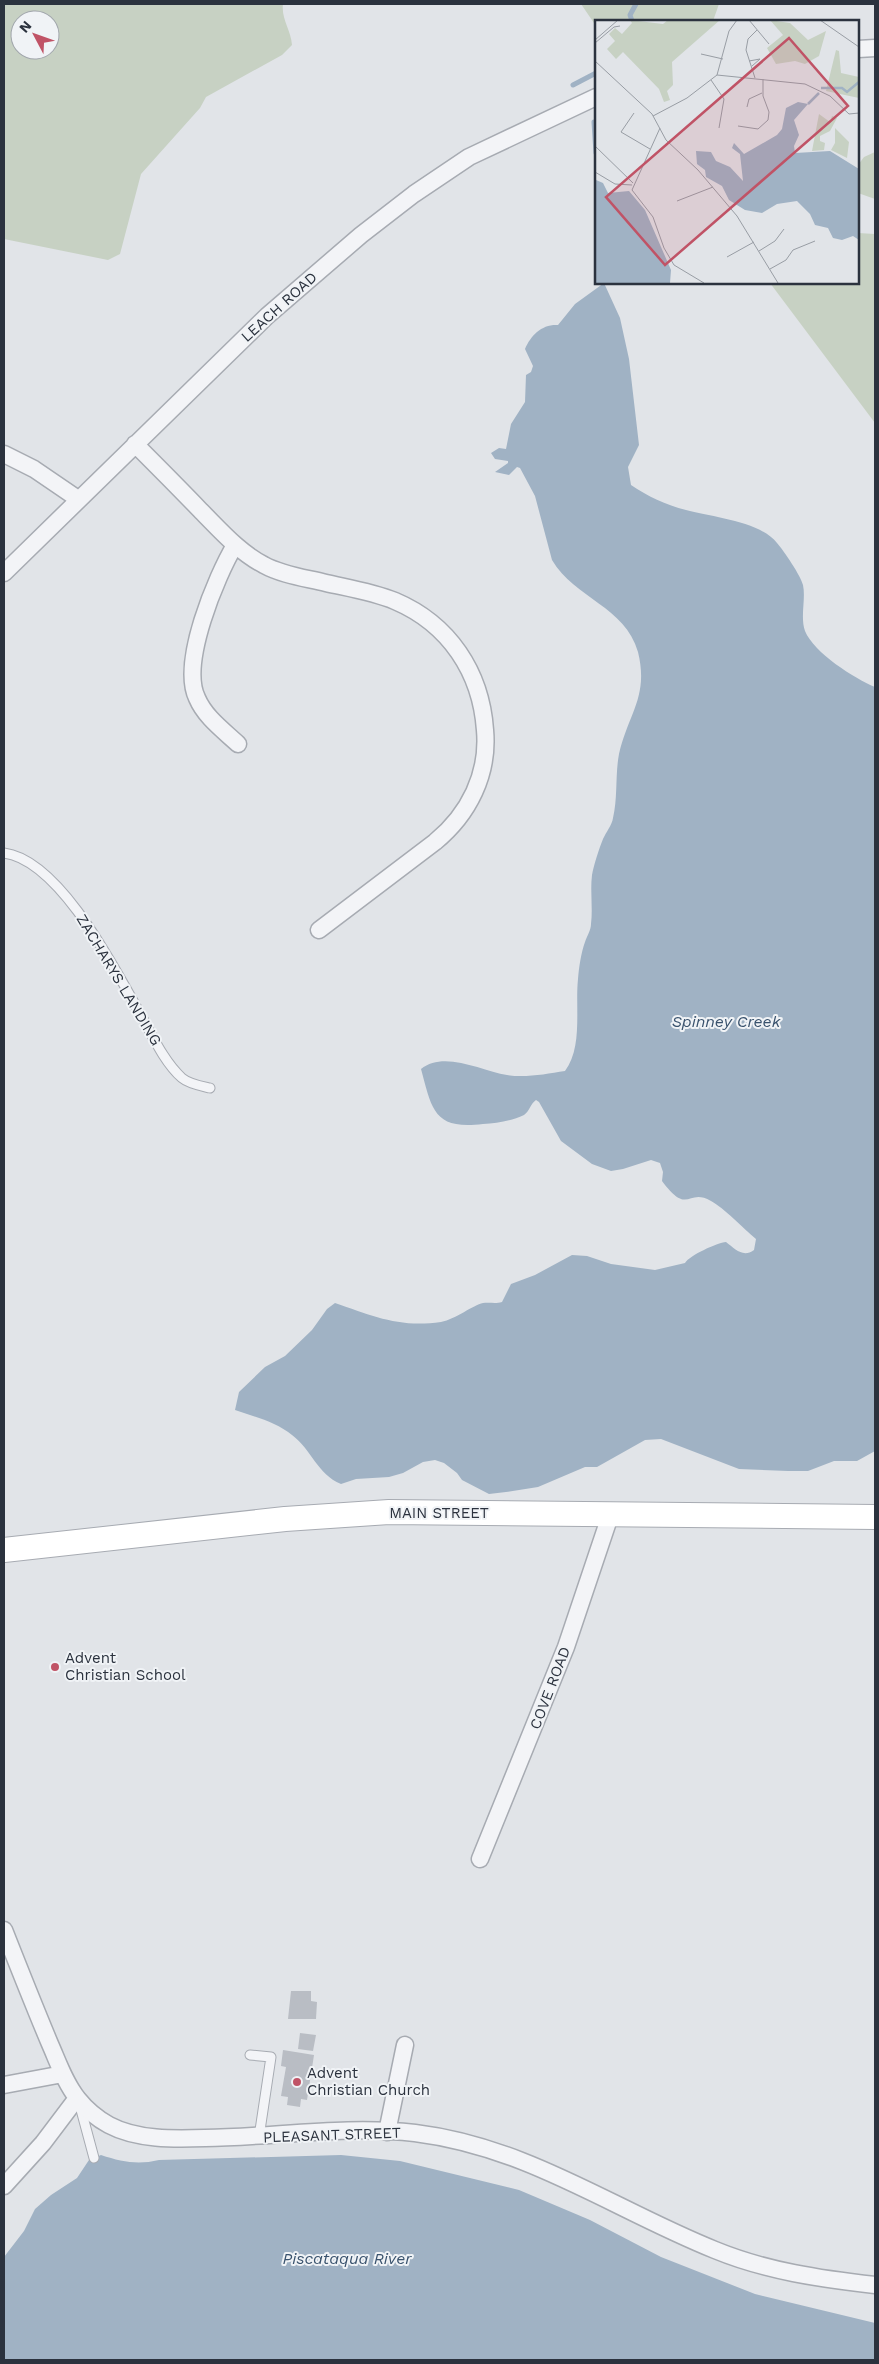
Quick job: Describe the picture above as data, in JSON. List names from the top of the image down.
{
  "streets": {
    "main road": ["MAIN STREET"],
    "street": ["LEACH ROAD", "COVE ROAD", "PLEASANT STREET"],
    "lane": ["ZACHARYS LANDING"]
  },
  "crossings": [
    ["MAIN STREET", "COVE ROAD"]
  ],
  "water": ["Spinney Creek", "Piscataqua River"],
  "places": ["Advent Christian School", "Advent Christian Church"],
  "north": "top left"
}
